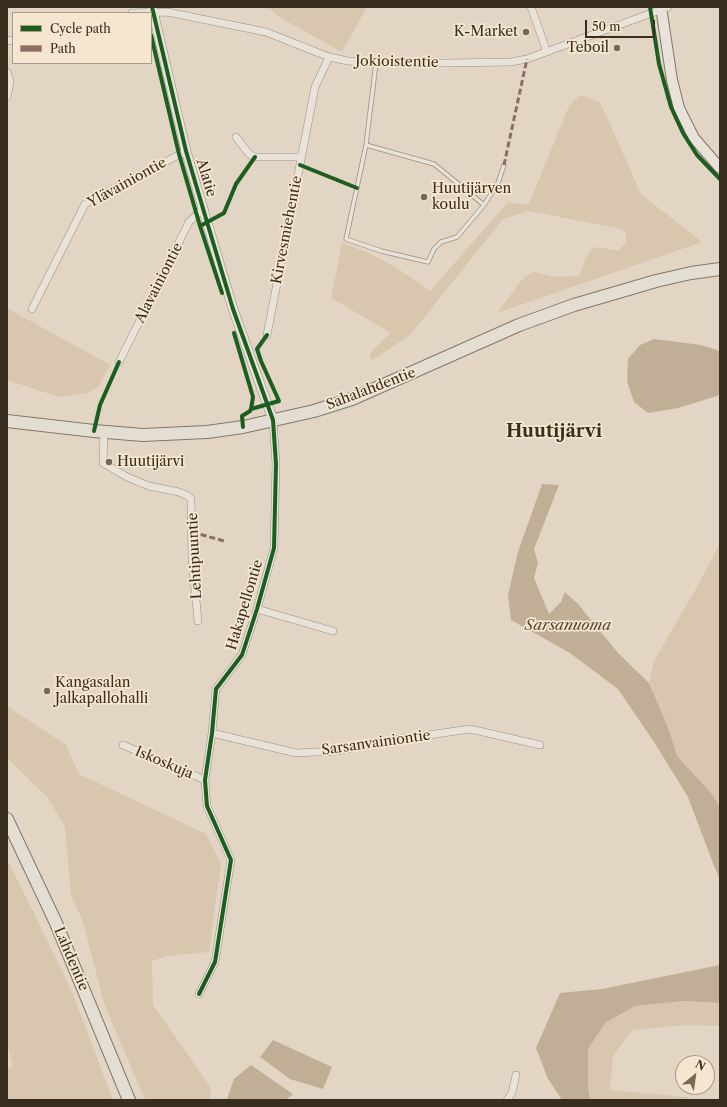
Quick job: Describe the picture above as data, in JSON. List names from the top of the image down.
{
  "streets": {
    "main road": ["Sahalahdentie", "Lahdentie"],
    "street": [
      "Jokioistentie",
      "Alatie",
      "Ylävainiontie",
      "Kirvesmiehentie",
      "Alavainiontie",
      "Lehtipuuntie",
      "Hakapellontie",
      "Sarsanvainiontie",
      "Iskoskuja"
    ]
  },
  "crossings": [
    ["Jokioistentie", "Alatie"],
    ["Jokioistentie", "Kirvesmiehentie"],
    ["Alatie", "Ylävainiontie"],
    ["Alatie", "Alavainiontie"],
    ["Alatie", "Sahalahdentie"],
    ["Alatie", "Hakapellontie"],
    ["Sahalahdentie", "Lehtipuuntie"],
    ["Sahalahdentie", "Hakapellontie"],
    ["Hakapellontie", "Sarsanvainiontie"],
    ["Hakapellontie", "Iskoskuja"]
  ],
  "districts": ["Huutijärvi"],
  "water": ["Sarsanuoma"],
  "places": [
    "K-Market",
    "Teboil",
    "Huutijärven koulu",
    "Huutijärvi",
    "Kangasalan Jalkapallohalli"
  ],
  "legend": ["Cycle path", "Path"],
  "scale_bar": "50 m",
  "north": "top right"
}
